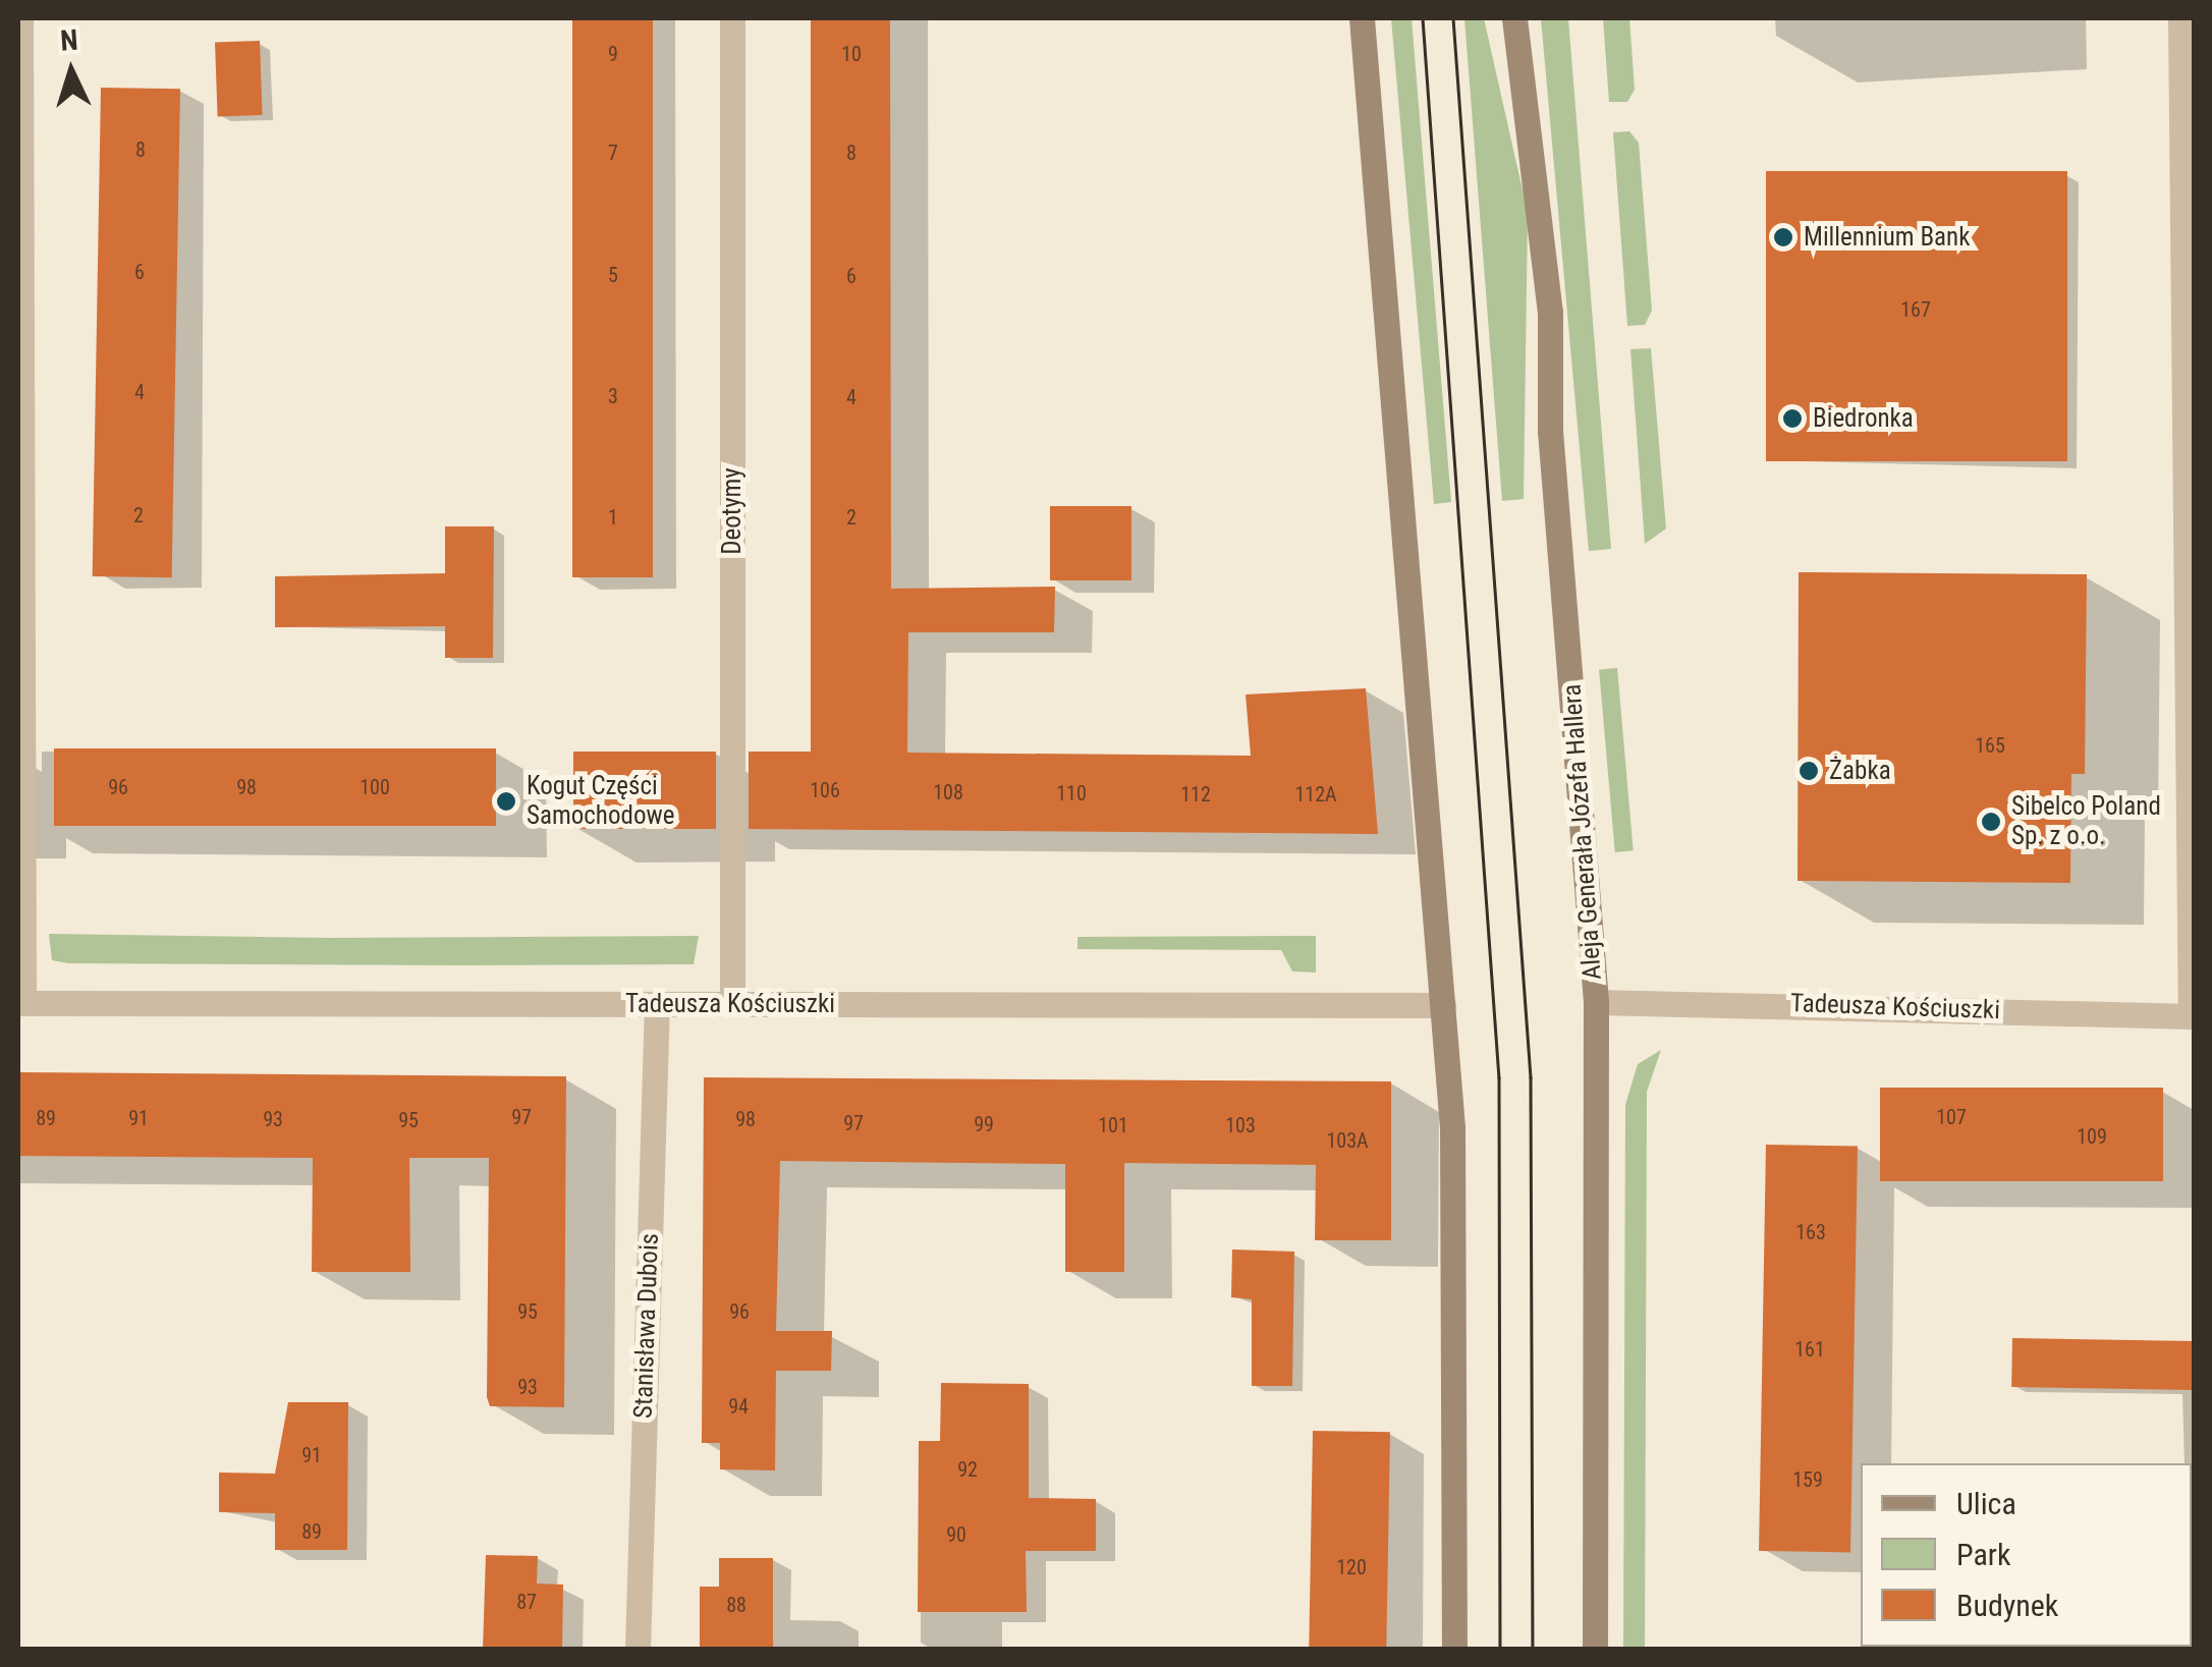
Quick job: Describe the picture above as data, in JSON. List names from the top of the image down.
{
  "streets": {
    "main road": ["Aleja Generała Józefa Hallera"],
    "street": ["Deotymy", "Tadeusza Kościuszki", "Stanisława Dubois"]
  },
  "crossings": [
    ["Deotymy", "Tadeusza Kościuszki"],
    ["Aleja Generała Józefa Hallera", "Tadeusza Kościuszki"],
    ["Tadeusza Kościuszki", "Stanisława Dubois"]
  ],
  "places": [
    "Millennium Bank",
    "Biedronka",
    "Żabka",
    "Kogut Części Samochodowe",
    "Sibelco Poland Sp. z o.o."
  ],
  "house_numbers": [
    "9",
    "10",
    "8",
    "7",
    "8",
    "6",
    "5",
    "6",
    "167",
    "4",
    "3",
    "4",
    "2",
    "1",
    "2",
    "165",
    "96",
    "98",
    "100",
    "106",
    "108",
    "110",
    "112",
    "112A",
    "97",
    "107",
    "89",
    "91",
    "93",
    "98",
    "95",
    "97",
    "99",
    "101",
    "103",
    "109",
    "103A",
    "163",
    "95",
    "96",
    "161",
    "93",
    "94",
    "91",
    "92",
    "159",
    "89",
    "90",
    "120",
    "87",
    "88"
  ],
  "legend": ["Ulica", "Park", "Budynek"],
  "north": "top"
}
